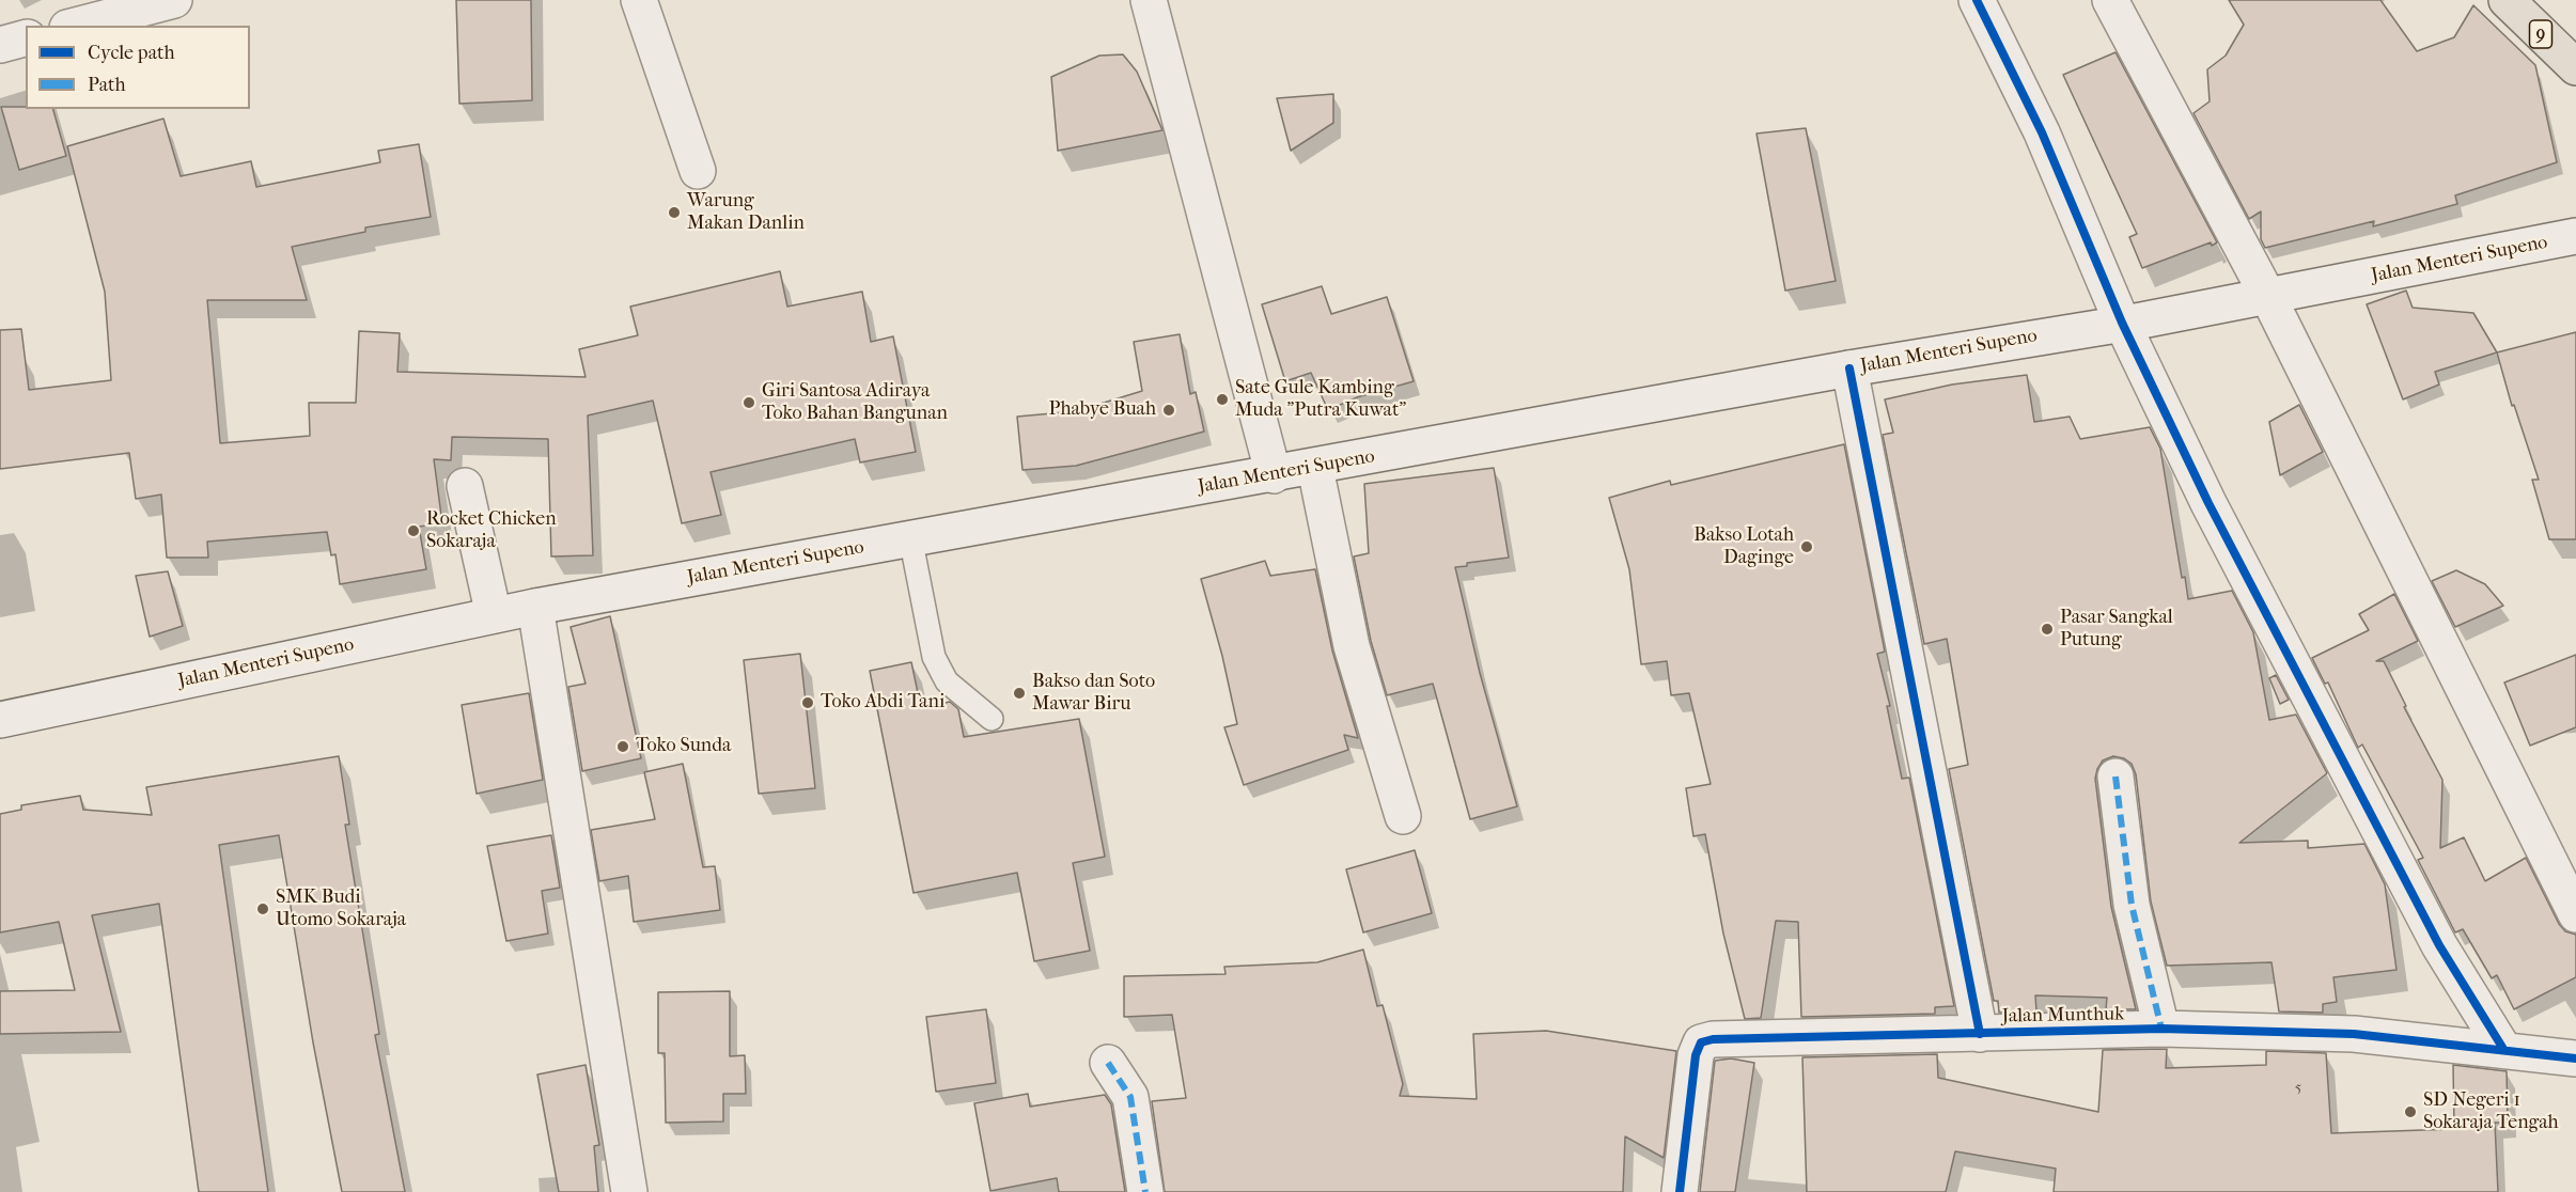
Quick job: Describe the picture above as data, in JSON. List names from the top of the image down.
{
  "streets": {
    "highway": ["9"],
    "street": ["Jalan Menteri Supeno", "Jalan Munthuk"]
  },
  "places": [
    "Warung Makan Danlin",
    "Sate Gule Kambing Muda \"Putra Kuwat\"",
    "Giri Santosa Adiraya Toko Bahan Bangunan",
    "Phabye Buah",
    "Rocket Chicken Sokaraja",
    "Bakso Lotah Daginge",
    "Pasar Sangkal Putung",
    "Bakso dan Soto Mawar Biru",
    "Toko Abdi Tani",
    "Toko Sunda",
    "SMK Budi Utomo Sokaraja",
    "SD Negeri 1 Sokaraja Tengah"
  ],
  "house_numbers": ["5"],
  "legend": ["Cycle path", "Path"]
}
